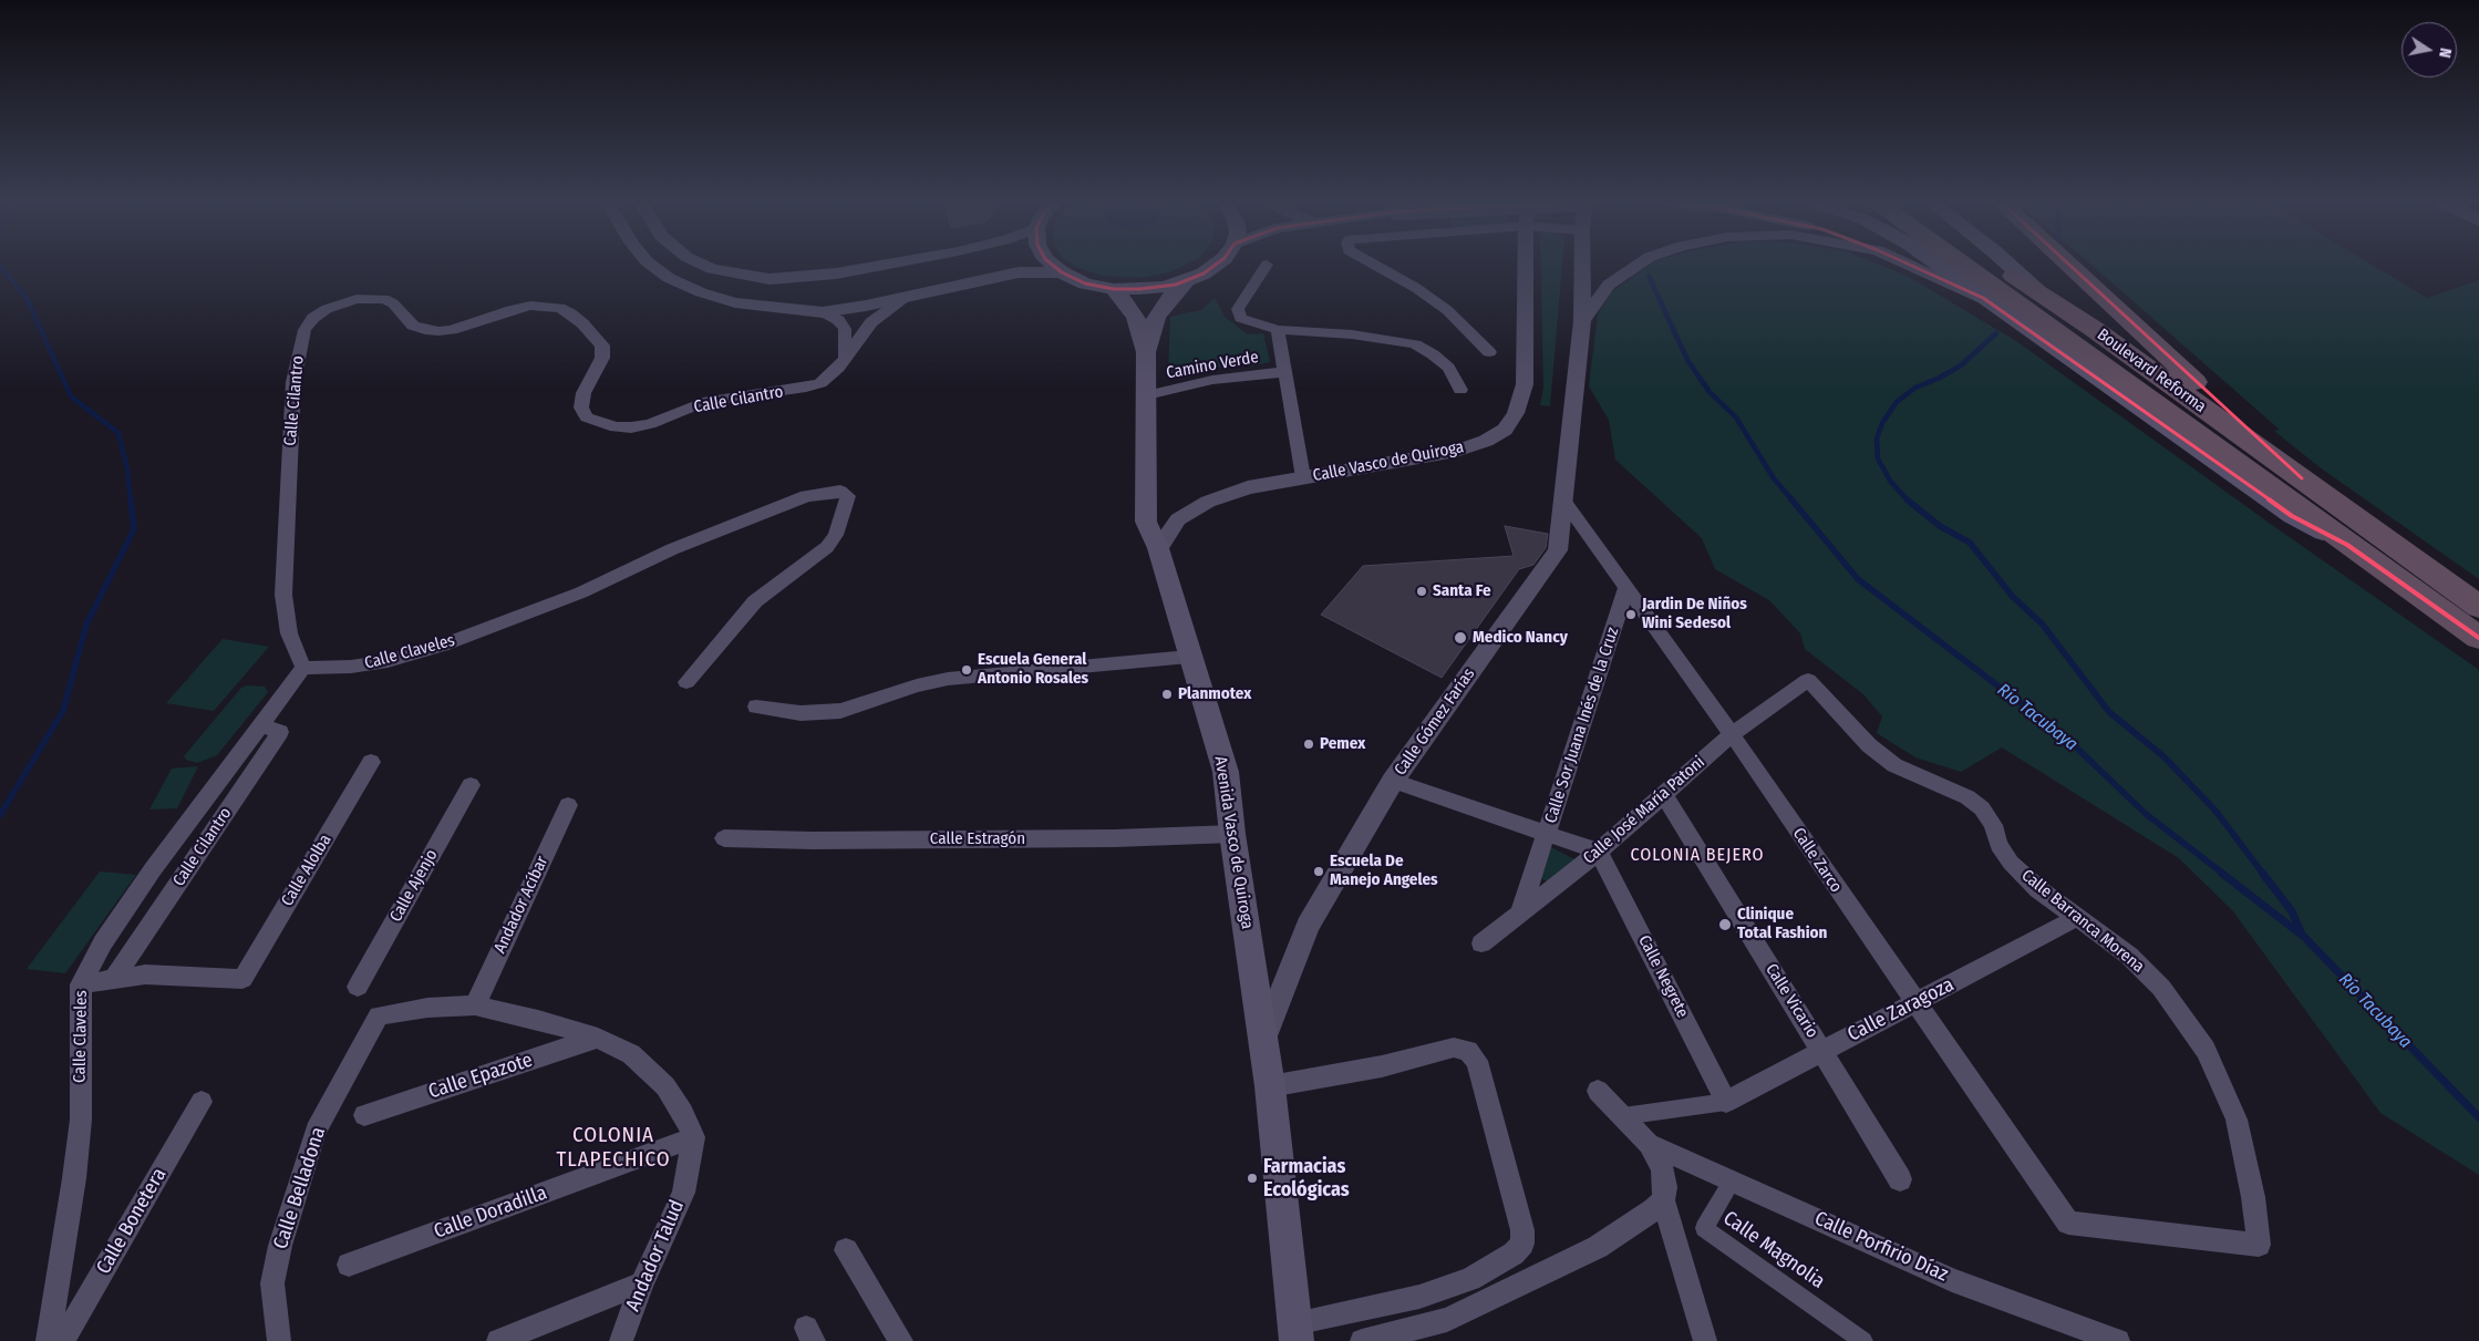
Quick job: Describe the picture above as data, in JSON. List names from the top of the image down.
{
  "streets": {
    "highway": ["Boulevard Reforma"],
    "main road": ["Avenida Vasco de Quiroga"],
    "street": [
      "Camino Verde",
      "Calle Cilantro",
      "Calle Vasco de Quiroga",
      "Calle Claveles",
      "Calle Gómez Farías",
      "Calle Sor Juana Inés de la Cruz",
      "Calle José María Patoni",
      "Calle Estragón",
      "Calle Zarco",
      "Calle Alolba",
      "Calle Ajenjo",
      "Andador Acíbar",
      "Calle Barranca Morena",
      "Calle Negrete",
      "Calle Vicario",
      "Calle Zaragoza",
      "Calle Epazote",
      "Calle Belladona",
      "Calle Doradilla",
      "Calle Bonetera",
      "Calle Porfirio Díaz",
      "Calle Magnolia",
      "Andador Talud"
    ]
  },
  "crossings": [
    ["Camino Verde", "Avenida Vasco de Quiroga"],
    ["Calle Cilantro", "Calle Claveles"],
    ["Calle Cilantro", "Calle Alolba"],
    ["Calle Vasco de Quiroga", "Avenida Vasco de Quiroga"],
    ["Calle Gómez Farías", "Avenida Vasco de Quiroga"],
    ["Calle Gómez Farías", "Calle Zarco"],
    ["Calle Sor Juana Inés de la Cruz", "Calle José María Patoni"],
    ["Calle Sor Juana Inés de la Cruz", "Calle Zarco"],
    ["Calle José María Patoni", "Calle Zarco"],
    ["Calle José María Patoni", "Calle Barranca Morena"],
    ["Calle José María Patoni", "Calle Negrete"],
    ["Calle José María Patoni", "Calle Vicario"],
    ["Calle Estragón", "Avenida Vasco de Quiroga"],
    ["Calle Zarco", "Calle Barranca Morena"],
    ["Calle Zarco", "Calle Zaragoza"],
    ["Andador Acíbar", "Calle Belladona"],
    ["Calle Barranca Morena", "Calle Zaragoza"],
    ["Calle Negrete", "Calle Zaragoza"],
    ["Calle Vicario", "Calle Zaragoza"],
    ["Calle Doradilla", "Andador Talud"],
    ["Calle Porfirio Díaz", "Calle Magnolia"]
  ],
  "districts": ["COLONIA BEJERO", "COLONIA TLAPECHICO"],
  "water": ["Río Tacubaya"],
  "places": [
    "Santa Fe",
    "Jardin De Niños Wini Sedesol",
    "Medico Nancy",
    "Escuela General Antonio Rosales",
    "Planmotex",
    "Pemex",
    "Escuela De Manejo Angeles",
    "Clinique Total Fashion",
    "Farmacias Ecológicas"
  ],
  "north": "right"
}
